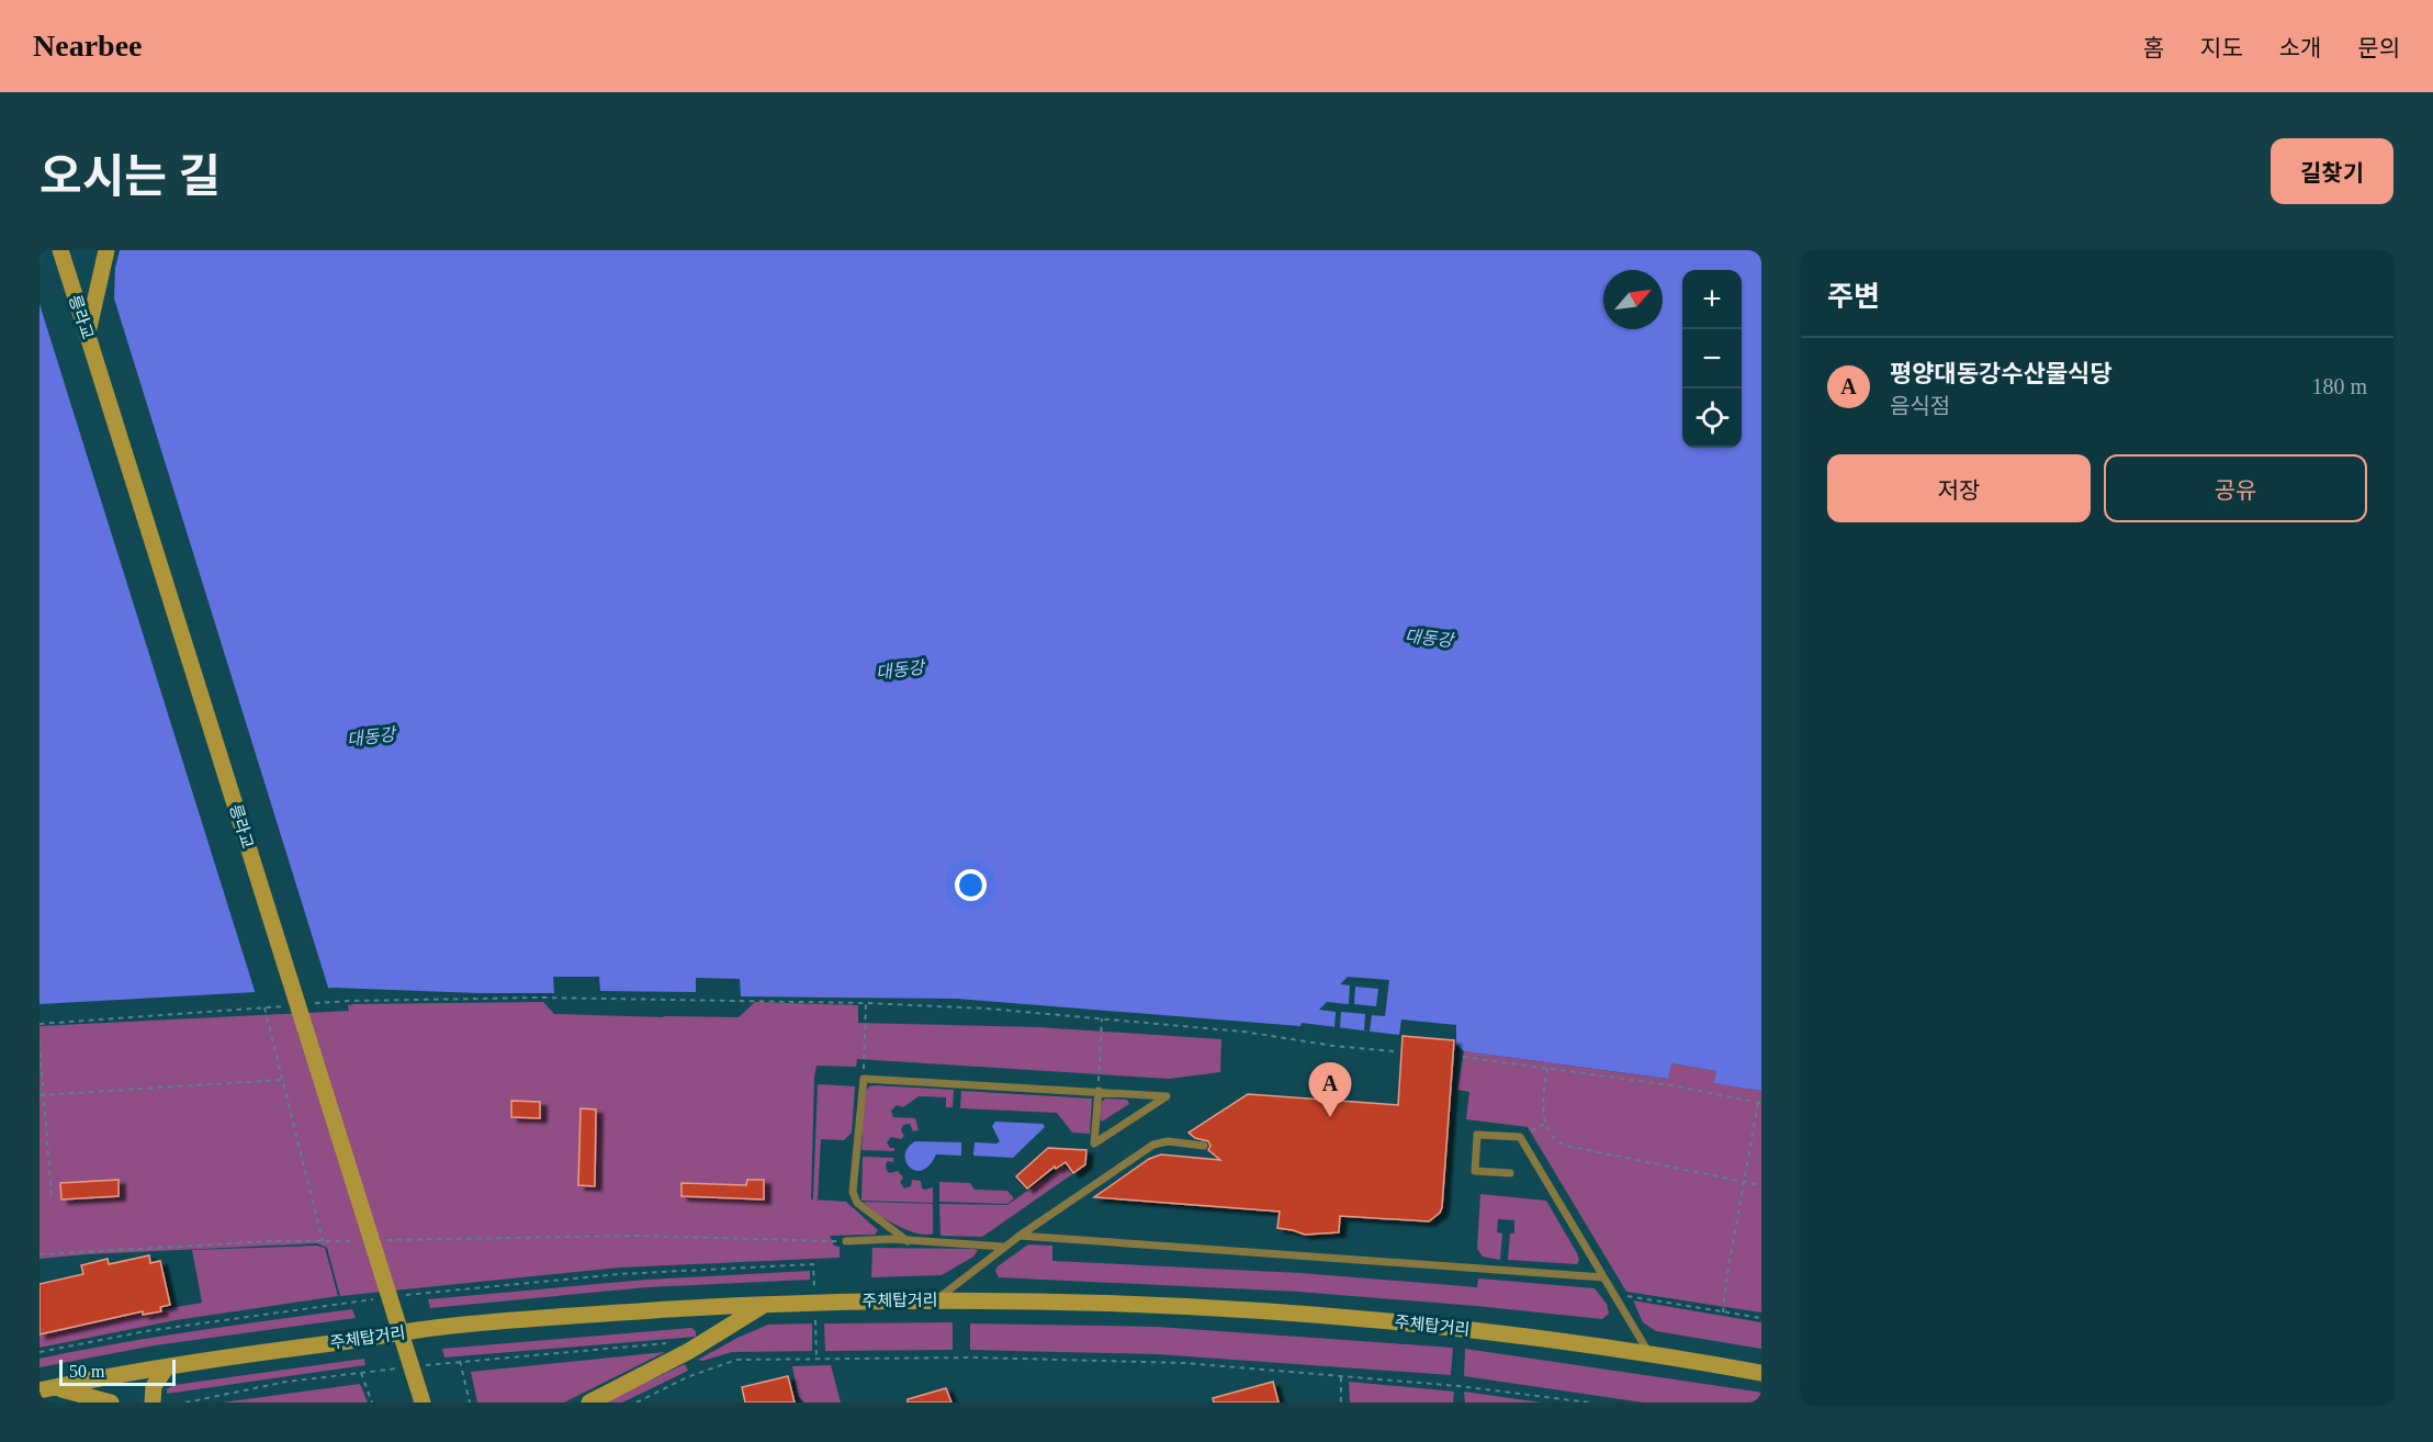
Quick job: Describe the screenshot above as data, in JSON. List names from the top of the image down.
{
  "streets": {
    "main road": ["릉라교", "주체탑거리"]
  },
  "water": ["대동강"],
  "scale_bar": "50 m",
  "north": "top right",
  "page": {
    "header": "Nearbee",
    "nav": [
      "홈",
      "지도",
      "소개",
      "문의"
    ],
    "title": "오시는 길",
    "buttons": [
      "길찾기",
      ["저장", "공유"]
    ],
    "heading": "주변",
    "map_buttons": ["+", "−"],
    "list": [
      {
        "mark": "A",
        "name": "평양대동강수산물식당",
        "note": "음식점",
        "value": "180 m"
      }
    ],
    "pins": "A",
    "scale": "50 m"
  }
}
